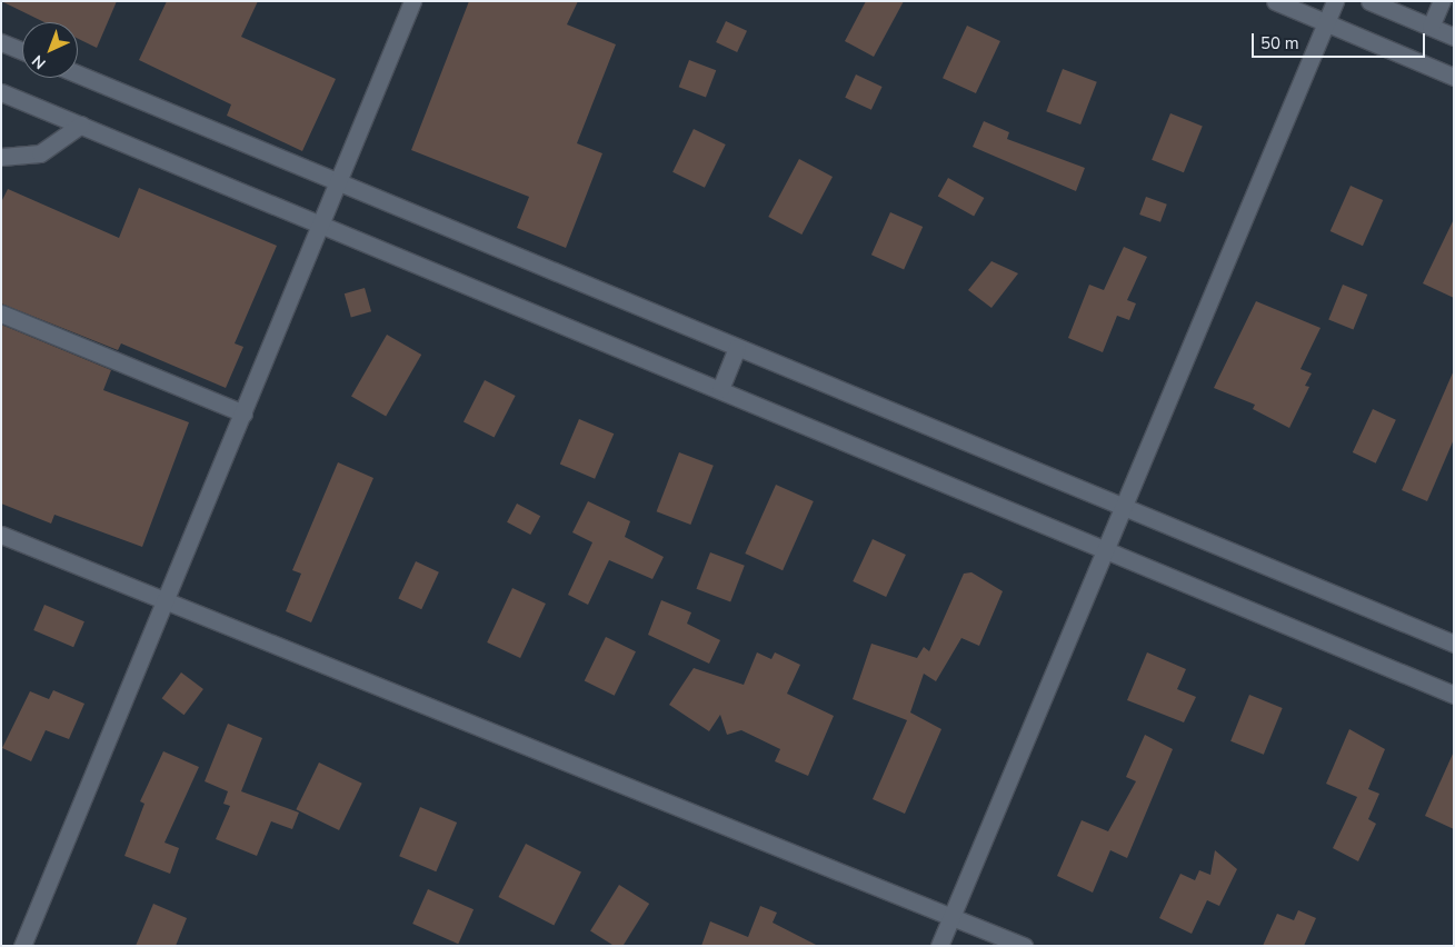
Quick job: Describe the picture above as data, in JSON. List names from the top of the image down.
{
  "scale_bar": "50 m",
  "north": "bottom left"
}
